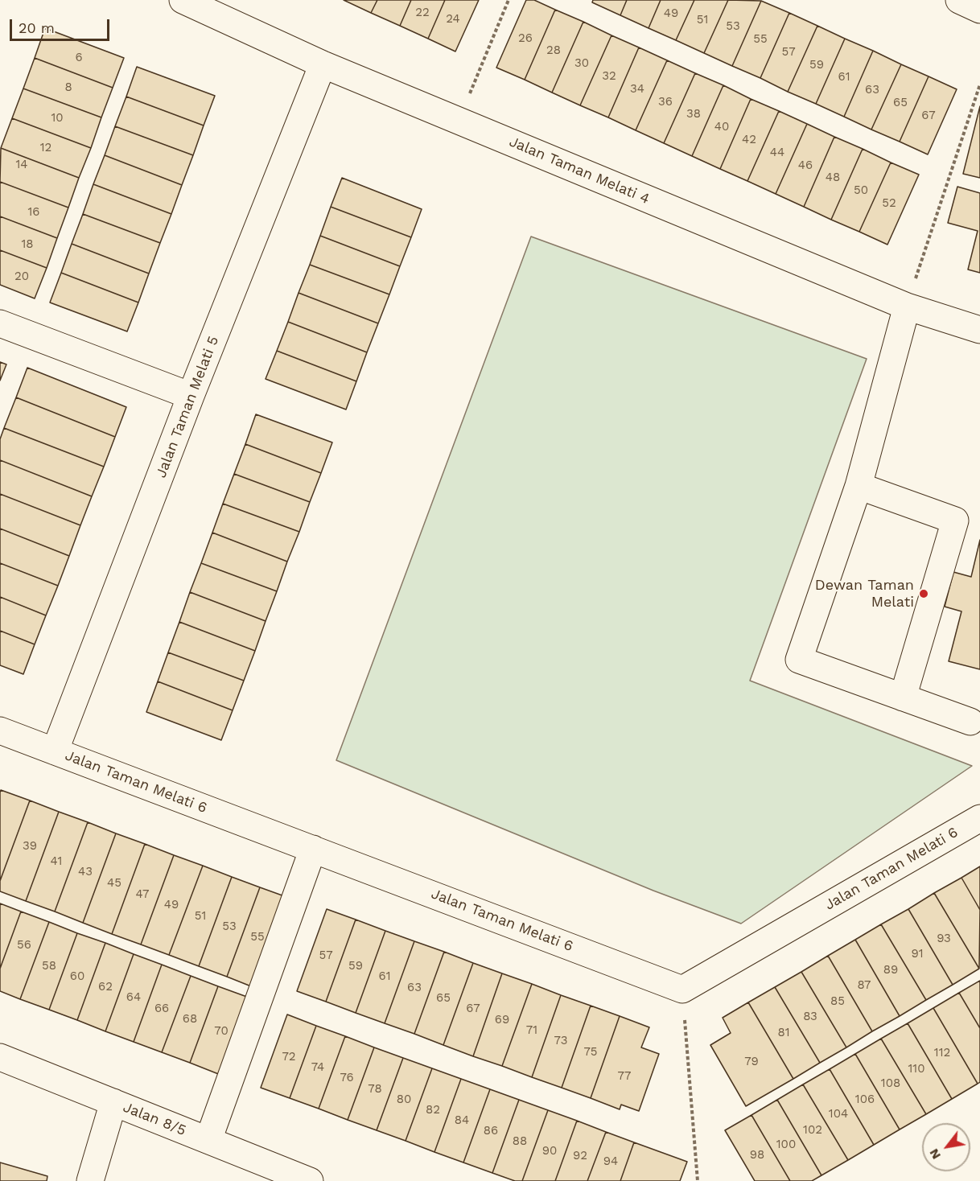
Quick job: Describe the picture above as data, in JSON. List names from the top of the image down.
{
  "streets": {
    "street": [
      "Jalan Taman Melati 4",
      "Jalan Taman Melati 5",
      "Jalan Taman Melati 6",
      "Jalan 8/5"
    ]
  },
  "crossings": [
    ["Jalan Taman Melati 4", "Jalan Taman Melati 5"],
    ["Jalan Taman Melati 5", "Jalan Taman Melati 6"]
  ],
  "places": ["Dewan Taman Melati"],
  "house_numbers": [
    "22",
    "49",
    "24",
    "51",
    "53",
    "26",
    "55",
    "28",
    "57",
    "6",
    "30",
    "59",
    "32",
    "61",
    "8",
    "34",
    "63",
    "36",
    "65",
    "38",
    "67",
    "10",
    "40",
    "42",
    "12",
    "44",
    "14",
    "46",
    "48",
    "50",
    "52",
    "16",
    "18",
    "20",
    "39",
    "41",
    "43",
    "45",
    "47",
    "49",
    "51",
    "53",
    "55",
    "93",
    "56",
    "91",
    "57",
    "58",
    "59",
    "89",
    "60",
    "61",
    "87",
    "62",
    "63",
    "64",
    "65",
    "85",
    "66",
    "67",
    "83",
    "68",
    "69",
    "71",
    "70",
    "81",
    "73",
    "75",
    "112",
    "72",
    "79",
    "74",
    "110",
    "77",
    "76",
    "108",
    "78",
    "80",
    "106",
    "82",
    "104",
    "84",
    "102",
    "86",
    "88",
    "100",
    "90",
    "98",
    "92",
    "94"
  ],
  "scale_bar": "20 m",
  "north": "bottom left"
}
